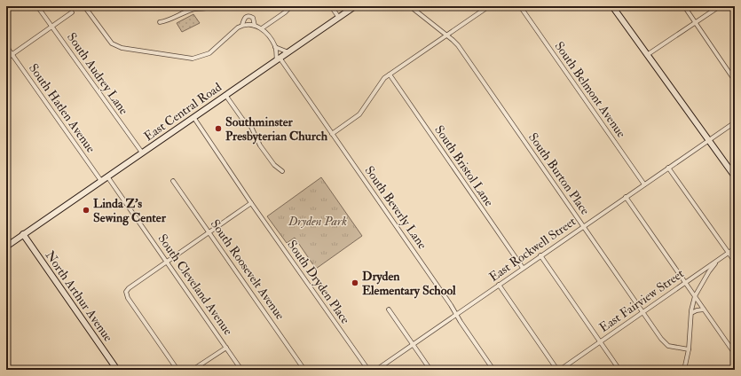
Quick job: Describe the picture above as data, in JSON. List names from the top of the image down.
{
  "streets": {
    "main road": ["East Central Road", "North Arthur Avenue"],
    "street": [
      "South Audrey Lane",
      "South Belmont Avenue",
      "South Hatlen Avenue",
      "South Bristol Lane",
      "South Burton Place",
      "South Beverly Lane",
      "East Rockwell Street",
      "South Roosevelt Avenue",
      "South Dryden Place",
      "South Cleveland Avenue",
      "East Fairview Street"
    ]
  },
  "crossings": [
    ["South Audrey Lane", "East Central Road"],
    ["South Belmont Avenue", "East Rockwell Street"],
    ["South Hatlen Avenue", "East Central Road"],
    ["East Central Road", "South Beverly Lane"],
    ["East Central Road", "South Dryden Place"],
    ["East Central Road", "South Cleveland Avenue"],
    ["East Central Road", "North Arthur Avenue"],
    ["South Bristol Lane", "East Rockwell Street"],
    ["South Burton Place", "East Rockwell Street"],
    ["South Burton Place", "East Fairview Street"],
    ["South Beverly Lane", "East Rockwell Street"]
  ],
  "parks": ["Dryden Park"],
  "places": ["Southminster Presbyterian Church", "Linda Z's Sewing Center", "Dryden Elementary School"]
}
